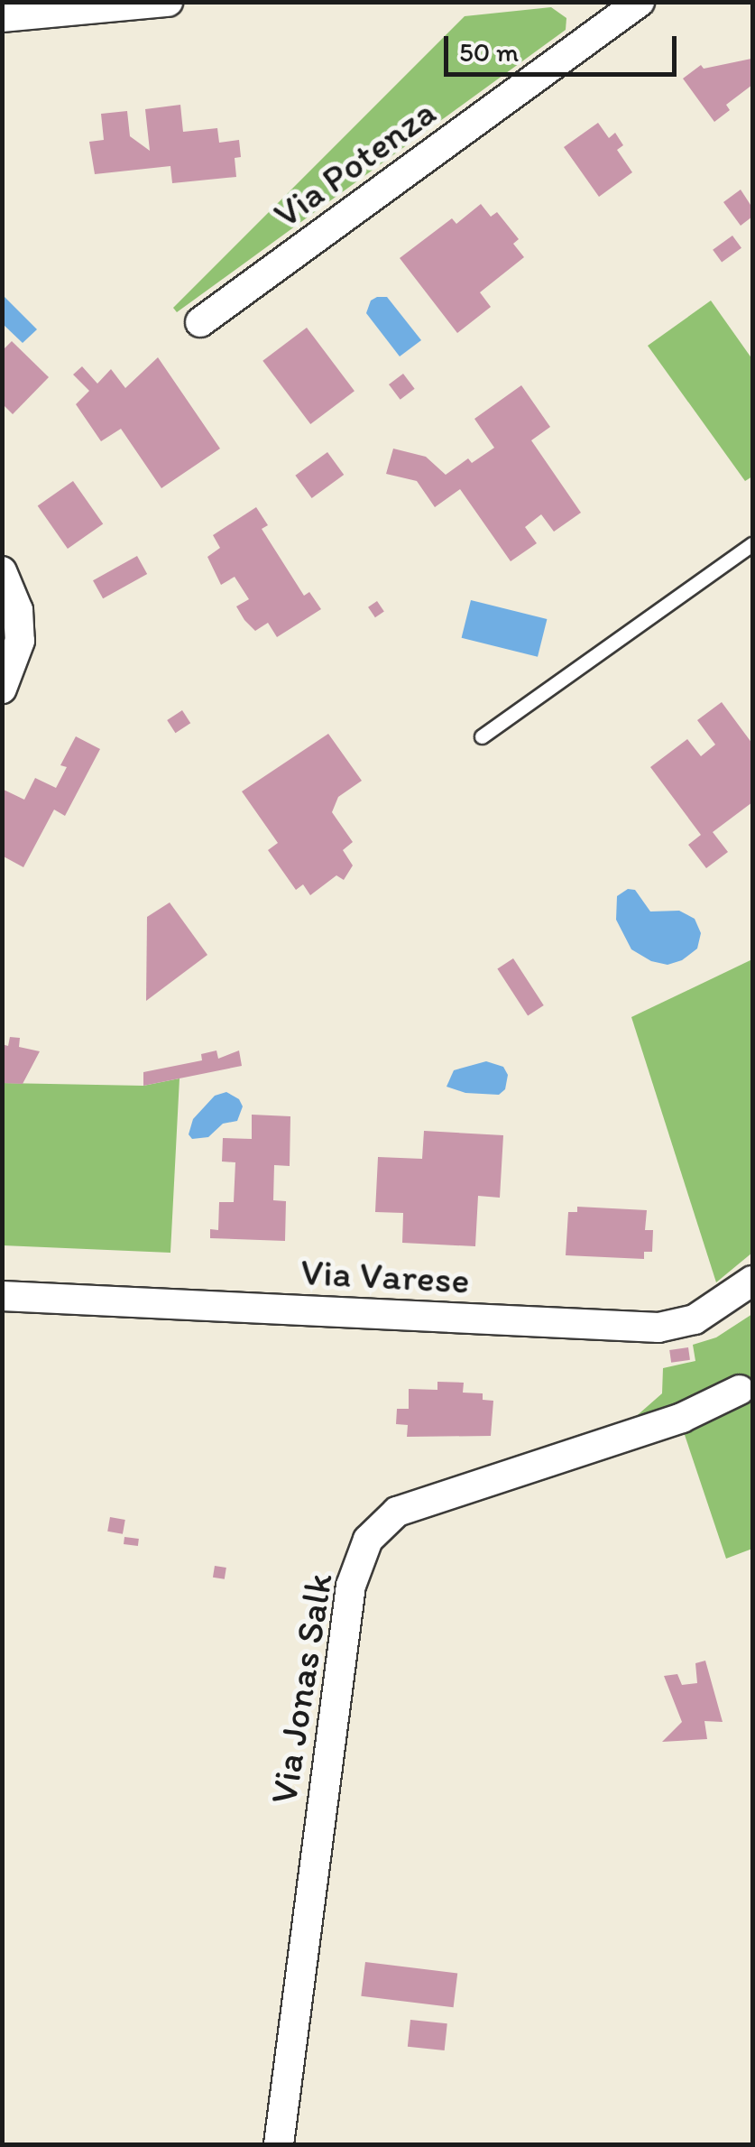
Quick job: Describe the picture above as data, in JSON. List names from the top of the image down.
{
  "streets": {
    "street": ["Via Potenza", "Via Varese", "Via Jonas Salk"]
  },
  "scale_bar": "50 m"
}
